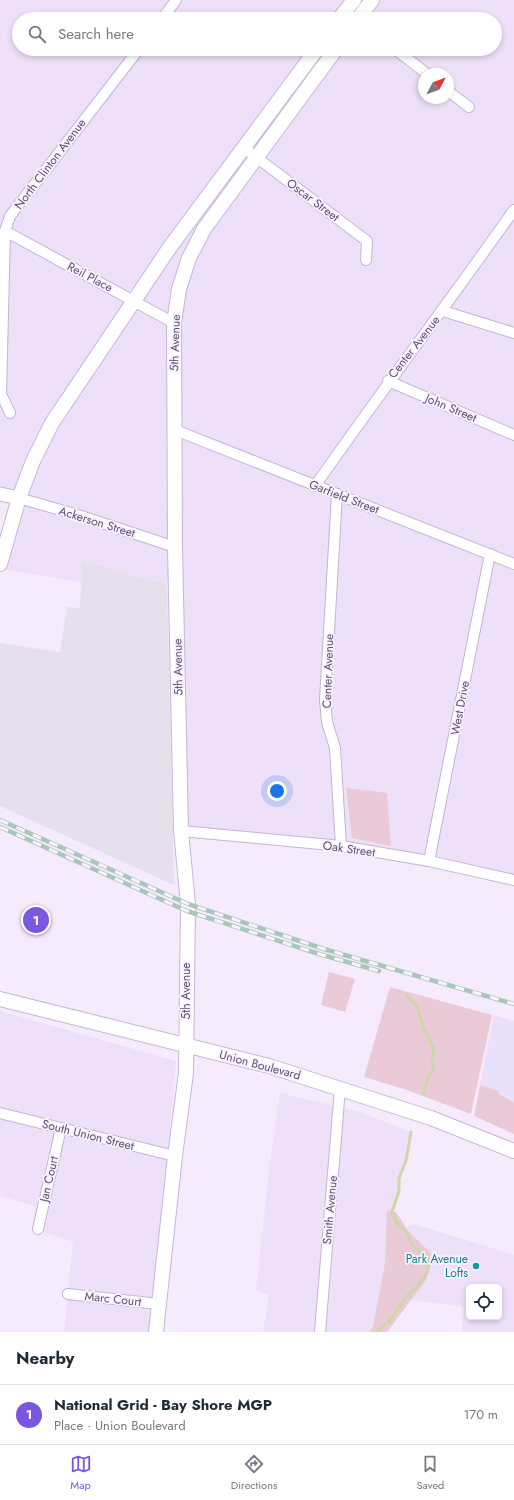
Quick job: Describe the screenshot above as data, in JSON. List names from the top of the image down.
{
  "streets": {
    "main road": ["5th Avenue", "Union Boulevard"],
    "street": [
      "North Clinton Avenue",
      "Oscar Street",
      "Reil Place",
      "Center Avenue",
      "John Street",
      "Garfield Street",
      "Ackerson Street",
      "West Drive",
      "Oak Street",
      "South Union Street",
      "Jan Court",
      "Smith Avenue",
      "Marc Court"
    ]
  },
  "crossings": [
    ["North Clinton Avenue", "Reil Place"],
    ["Oscar Street", "5th Avenue"],
    ["Reil Place", "5th Avenue"],
    ["5th Avenue", "Garfield Street"],
    ["5th Avenue", "Ackerson Street"],
    ["5th Avenue", "Oak Street"],
    ["5th Avenue", "Union Boulevard"],
    ["5th Avenue", "South Union Street"],
    ["5th Avenue", "Marc Court"],
    ["Center Avenue", "John Street"],
    ["Center Avenue", "Garfield Street"],
    ["Center Avenue", "Oak Street"],
    ["Garfield Street", "West Drive"],
    ["West Drive", "Oak Street"],
    ["Union Boulevard", "Smith Avenue"],
    ["South Union Street", "Jan Court"]
  ],
  "places": ["Park Avenue Lofts"],
  "north": "top right",
  "page": {
    "search": "Search here",
    "pins": "1",
    "heading": "Nearby",
    "list": [
      {
        "mark": "1",
        "name": "National Grid - Bay Shore MGP",
        "note": "Place · Union Boulevard",
        "value": "170 m"
      }
    ],
    "nav": ["Map", "Directions", "Saved"]
  }
}
